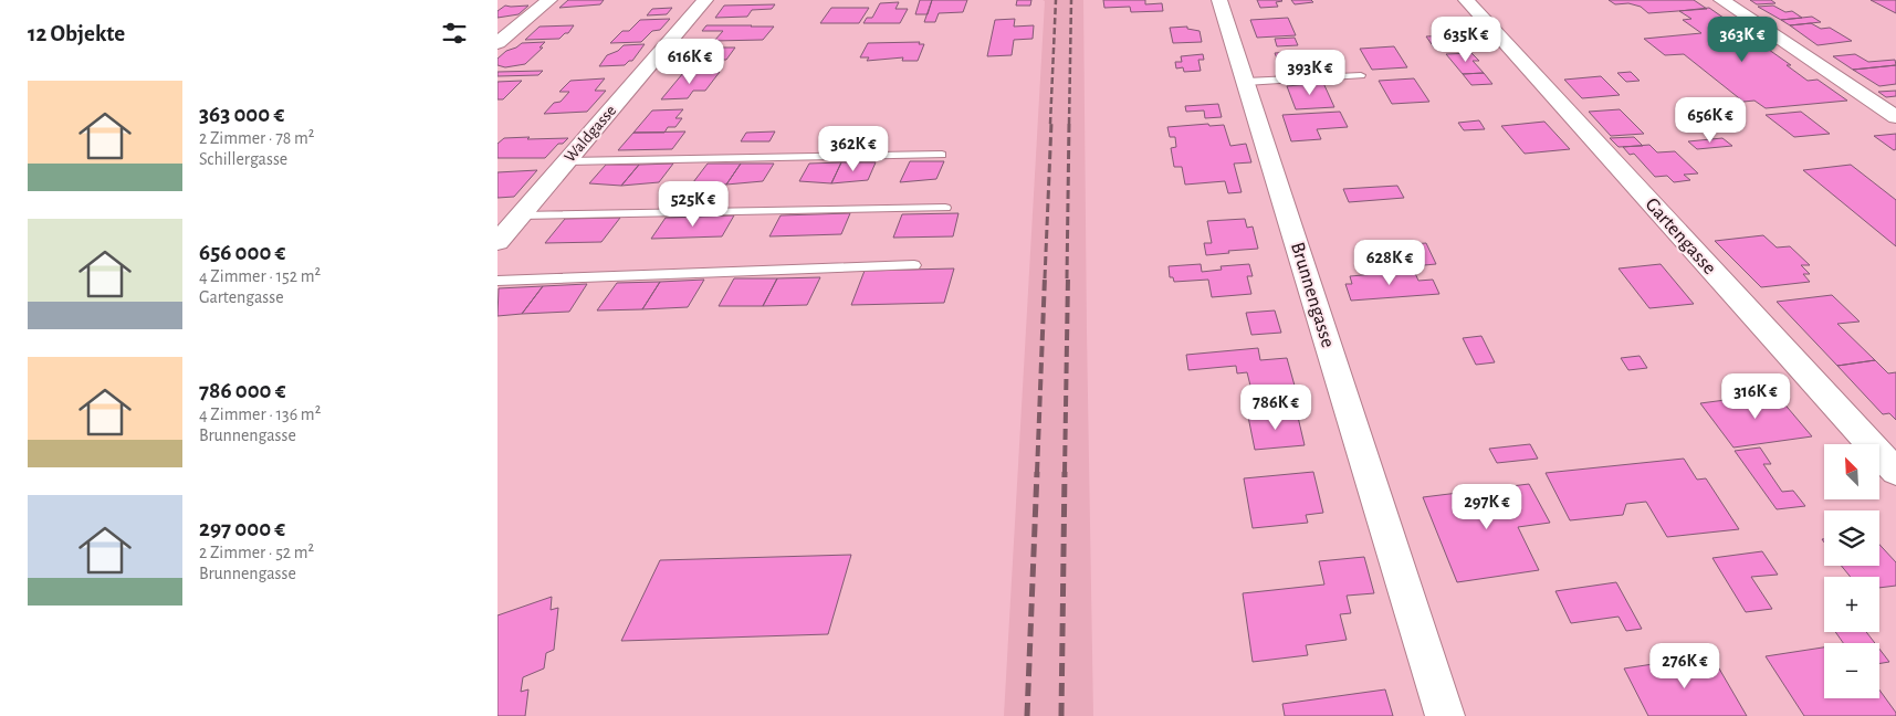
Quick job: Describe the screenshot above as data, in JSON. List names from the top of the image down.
{
  "streets": {
    "street": ["Waldgasse", "Gartengasse", "Brunnengasse"]
  },
  "north": "top left",
  "page": {
    "heading": "12 Objekte",
    "price": [
      "635K €",
      "363K €",
      "616K €",
      "393K €",
      "656K €",
      "362K €",
      "525K €",
      "628K €",
      "316K €",
      "786K €",
      "297K €",
      "276K €"
    ],
    "list": [
      {
        "name": "363 000 €",
        "note": "2 Zimmer · 78 m² · Schillergasse"
      },
      {
        "name": "656 000 €",
        "note": "4 Zimmer · 152 m² · Gartengasse"
      },
      {
        "name": "786 000 €",
        "note": "4 Zimmer · 136 m² · Brunnengasse"
      },
      {
        "name": "297 000 €",
        "note": "2 Zimmer · 52 m² · Brunnengasse"
      }
    ],
    "map_buttons": ["+", "−"]
  }
}
